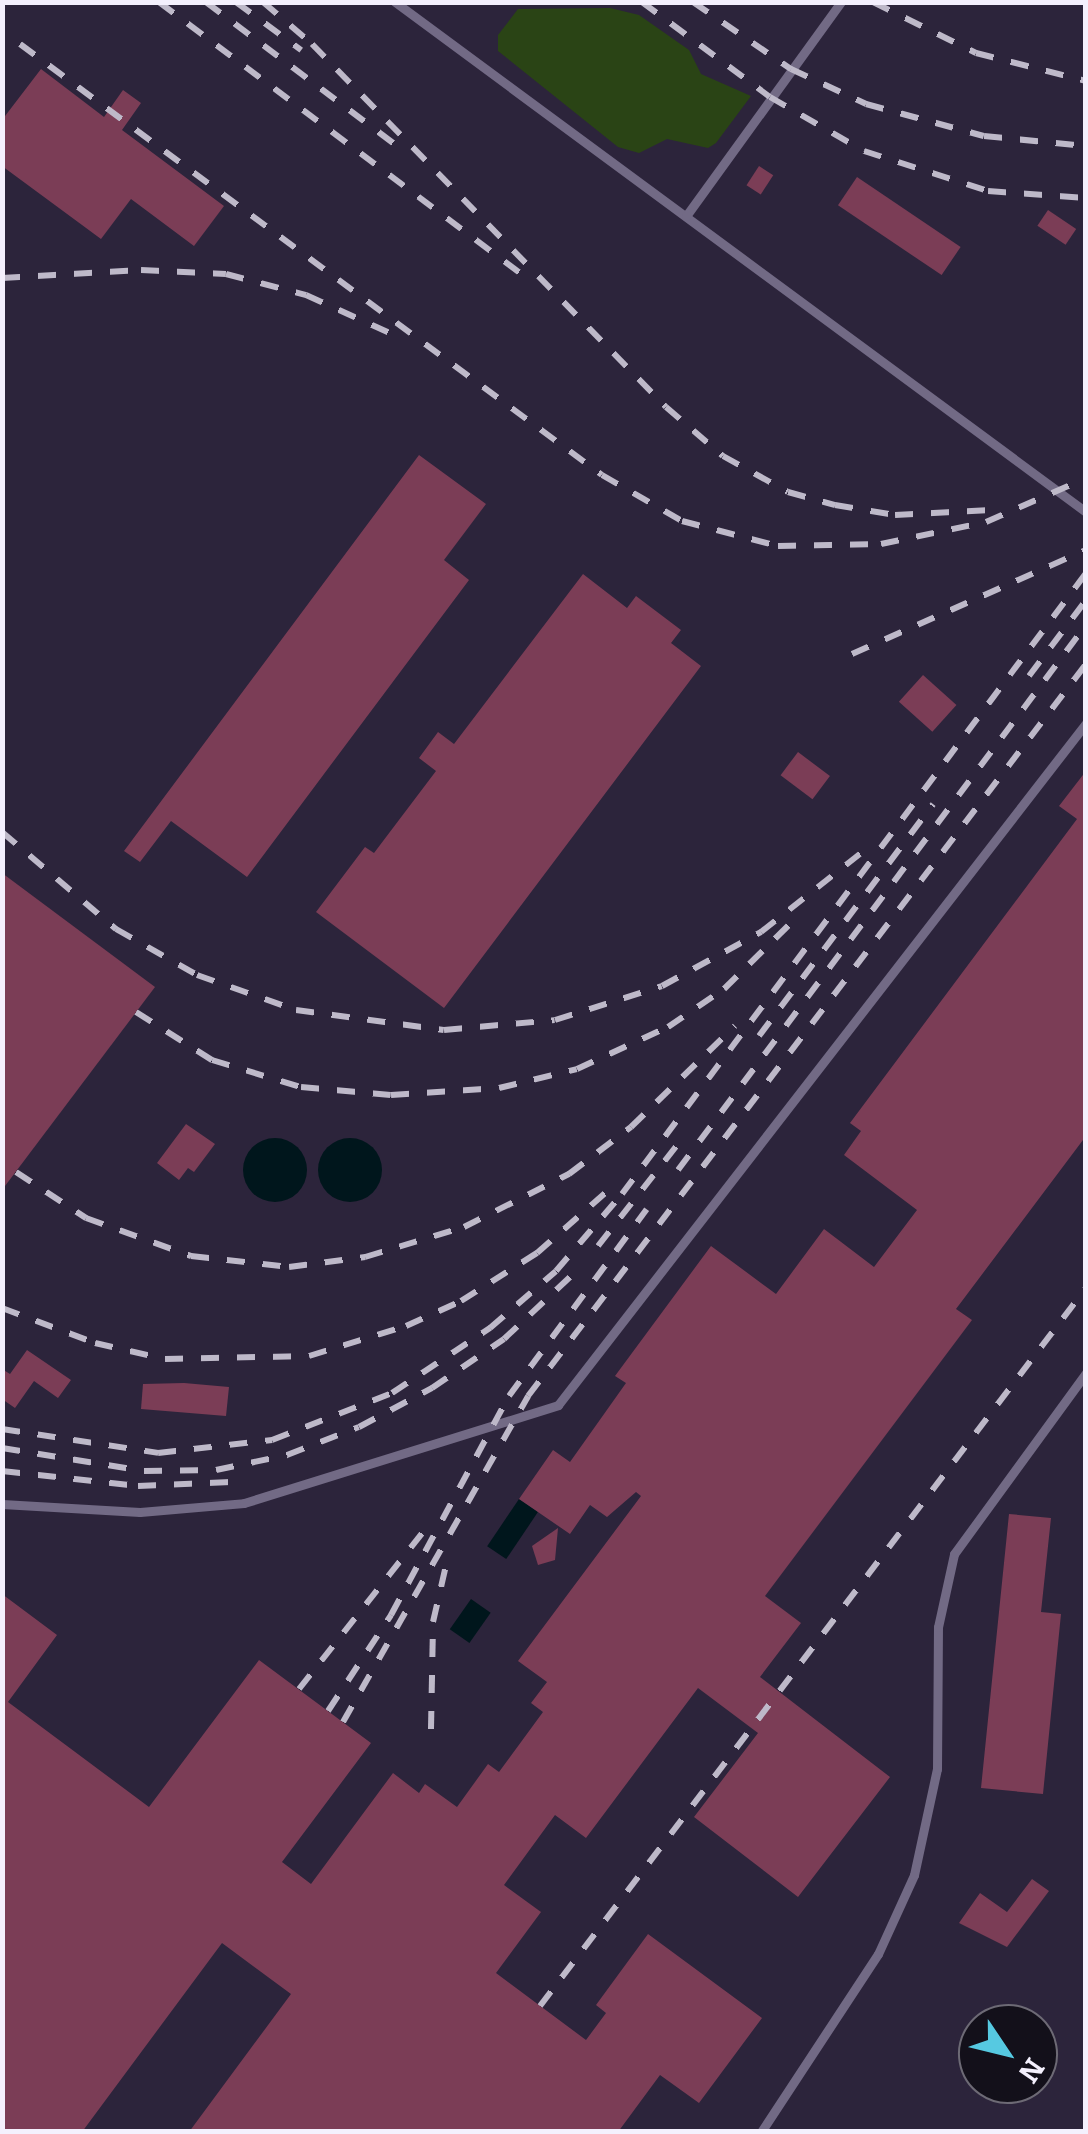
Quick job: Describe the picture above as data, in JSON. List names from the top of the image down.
{
  "north": "bottom right"
}
